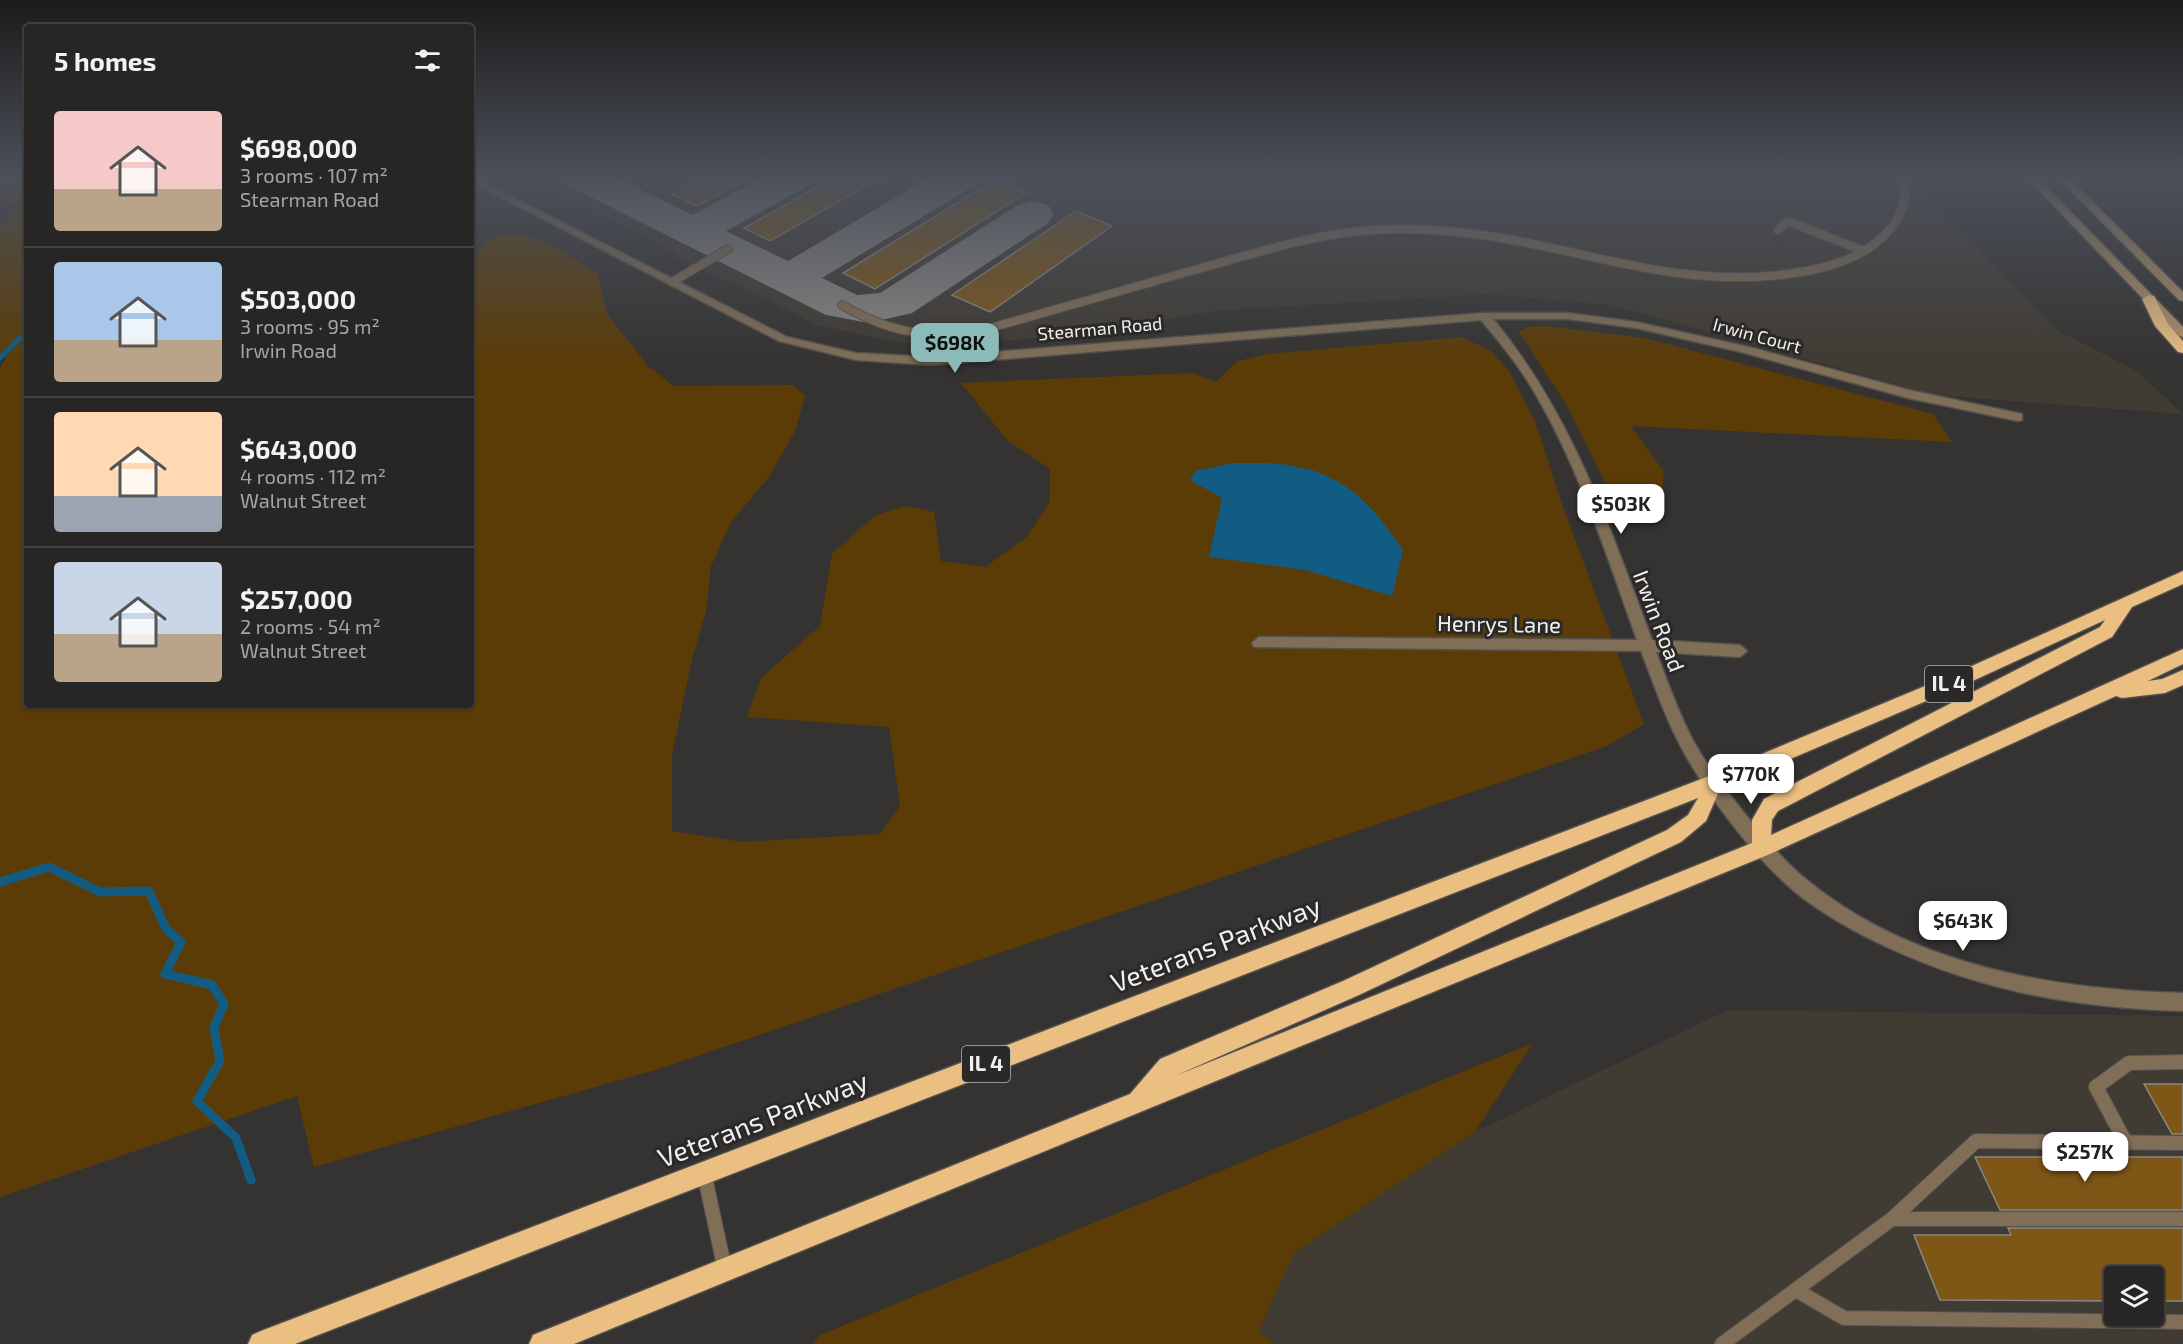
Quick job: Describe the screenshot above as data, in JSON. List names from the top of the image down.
{
  "streets": {
    "highway": ["IL 4", "Veterans Parkway"],
    "street": [
      "Stearman Road",
      "Irwin Court",
      "Irwin Road",
      "Henrys Lane"
    ]
  },
  "crossings": [
    ["Stearman Road", "Irwin Court"],
    ["Stearman Road", "Irwin Road"],
    ["Irwin Court", "Irwin Road"],
    ["Irwin Road", "Henrys Lane"],
    ["Irwin Road", "Veterans Parkway"]
  ],
  "page": {
    "heading": "5 homes",
    "list": [
      {
        "name": "$698,000",
        "note": "3 rooms · 107 m² · Stearman Road"
      },
      {
        "name": "$503,000",
        "note": "3 rooms · 95 m² · Irwin Road"
      },
      {
        "name": "$643,000",
        "note": "4 rooms · 112 m² · Walnut Street"
      },
      {
        "name": "$257,000",
        "note": "2 rooms · 54 m² · Walnut Street"
      }
    ],
    "price": [
      "$698K",
      "$503K",
      "$770K",
      "$643K",
      "$257K"
    ]
  }
}
